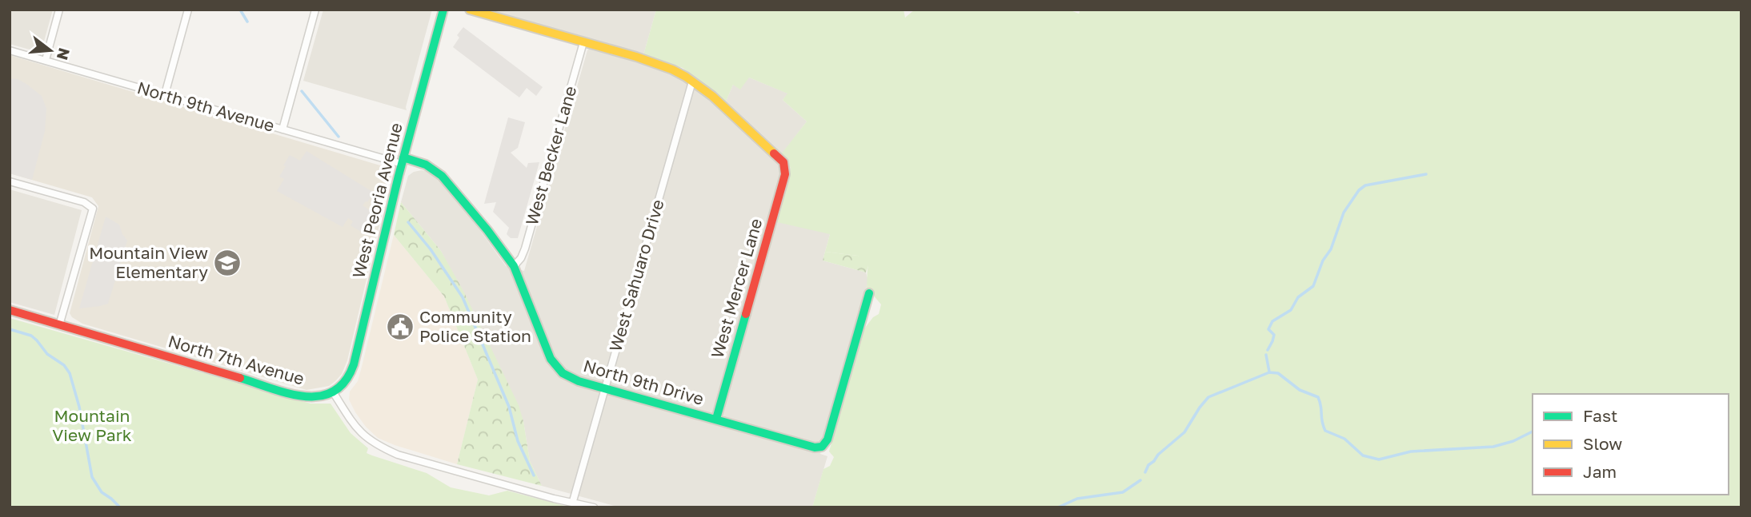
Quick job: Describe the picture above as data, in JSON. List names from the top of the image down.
{
  "streets": {
    "street": [
      "North 9th Avenue",
      "West Becker Lane",
      "West Peoria Avenue",
      "West Sahuaro Drive",
      "West Mercer Lane",
      "North 7th Avenue",
      "North 9th Drive"
    ]
  },
  "crossings": [
    ["North 9th Avenue", "West Peoria Avenue"],
    ["North 9th Avenue", "North 9th Drive"],
    ["West Becker Lane", "North 9th Drive"],
    ["West Peoria Avenue", "North 7th Avenue"],
    ["West Peoria Avenue", "North 9th Drive"],
    ["West Sahuaro Drive", "West Mercer Lane"],
    ["West Sahuaro Drive", "North 9th Drive"],
    ["West Mercer Lane", "North 9th Drive"]
  ],
  "parks": ["Mountain View Park"],
  "places": {
    "school or university": ["Mountain View Elementary"],
    "public building": ["Community Police Station"]
  },
  "legend": ["Fast", "Slow", "Jam"],
  "north": "right"
}
